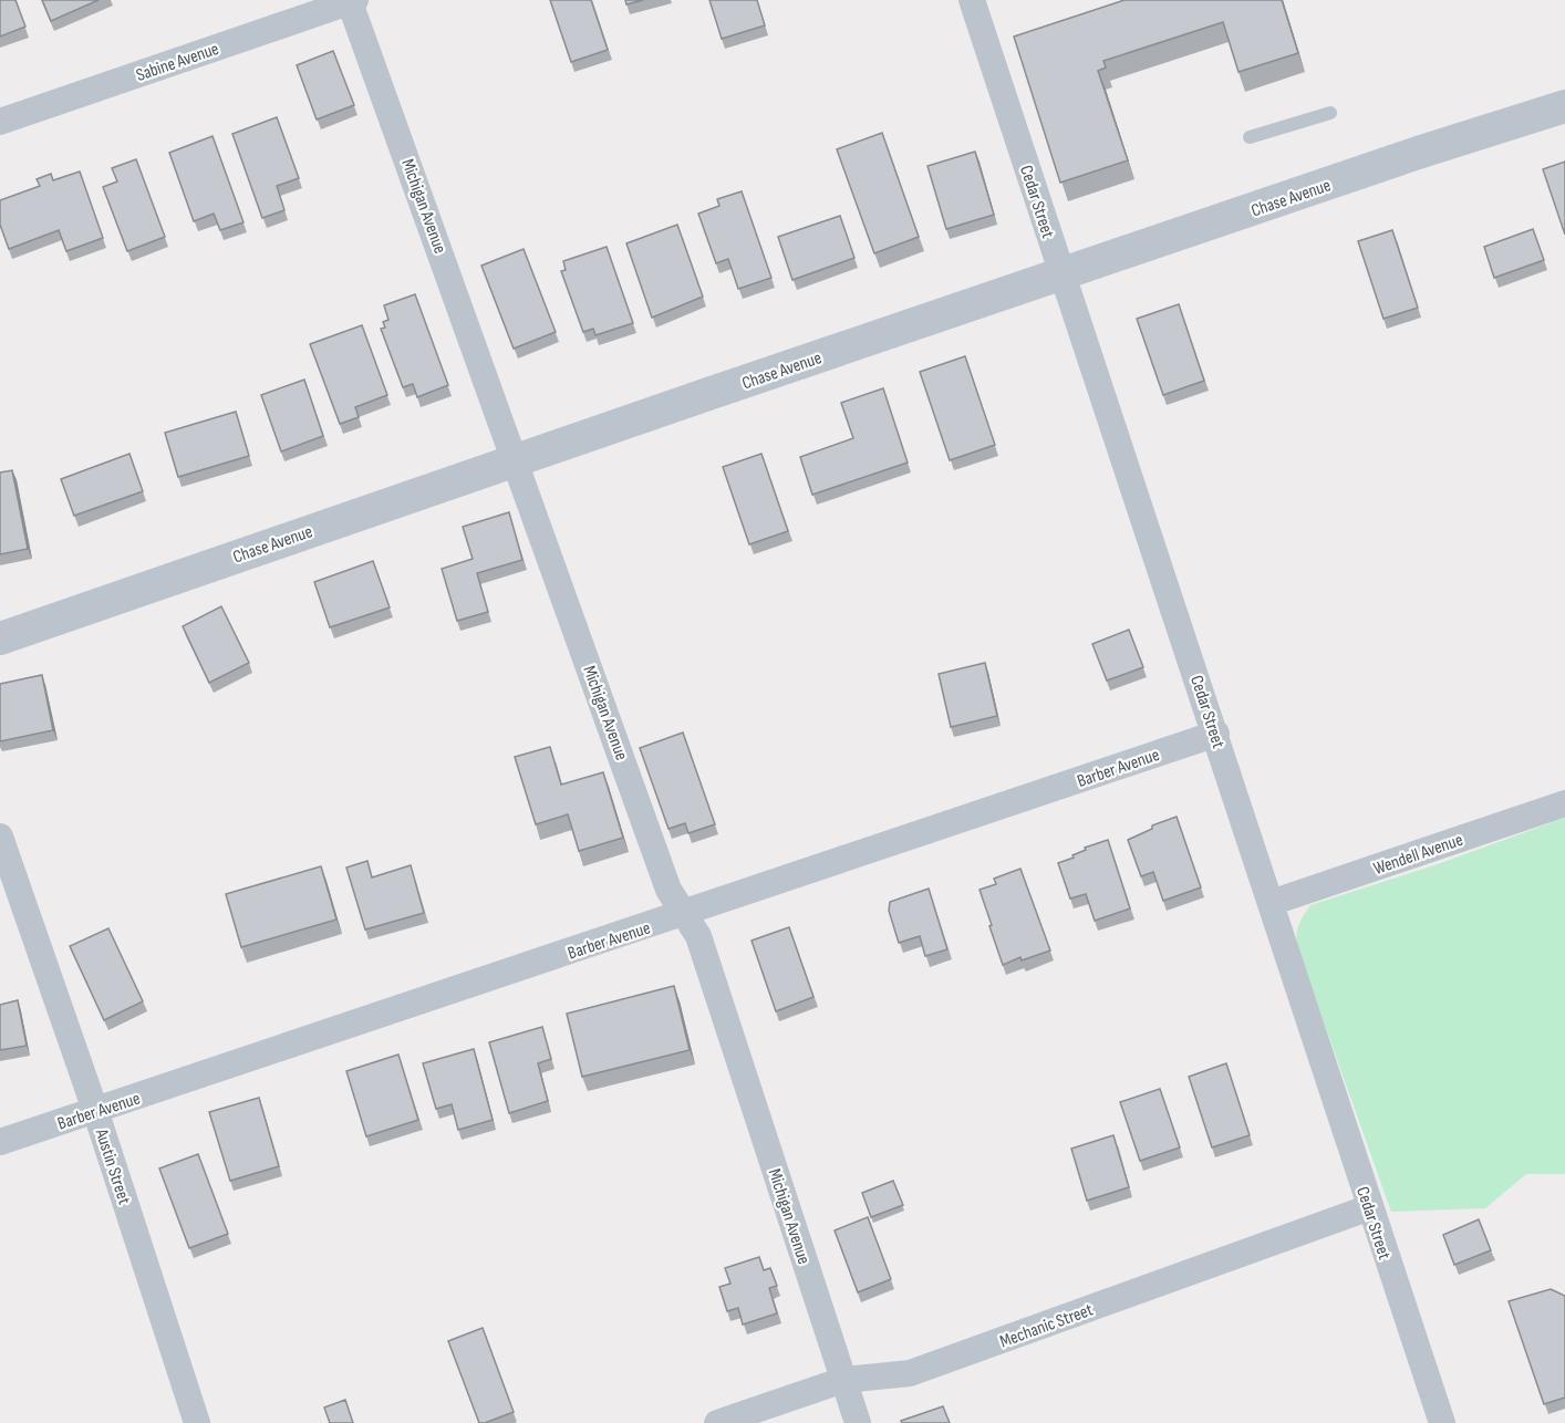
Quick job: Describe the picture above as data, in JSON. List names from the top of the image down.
{
  "streets": {
    "street": [
      "Sabine Avenue",
      "Chase Avenue",
      "Cedar Street",
      "Michigan Avenue",
      "Barber Avenue",
      "Wendell Avenue",
      "Austin Street",
      "Mechanic Street"
    ]
  },
  "crossings": [
    ["Sabine Avenue", "Michigan Avenue"],
    ["Chase Avenue", "Cedar Street"],
    ["Chase Avenue", "Michigan Avenue"],
    ["Cedar Street", "Barber Avenue"],
    ["Cedar Street", "Wendell Avenue"],
    ["Cedar Street", "Mechanic Street"],
    ["Michigan Avenue", "Barber Avenue"],
    ["Michigan Avenue", "Mechanic Street"],
    ["Barber Avenue", "Austin Street"]
  ]
}
